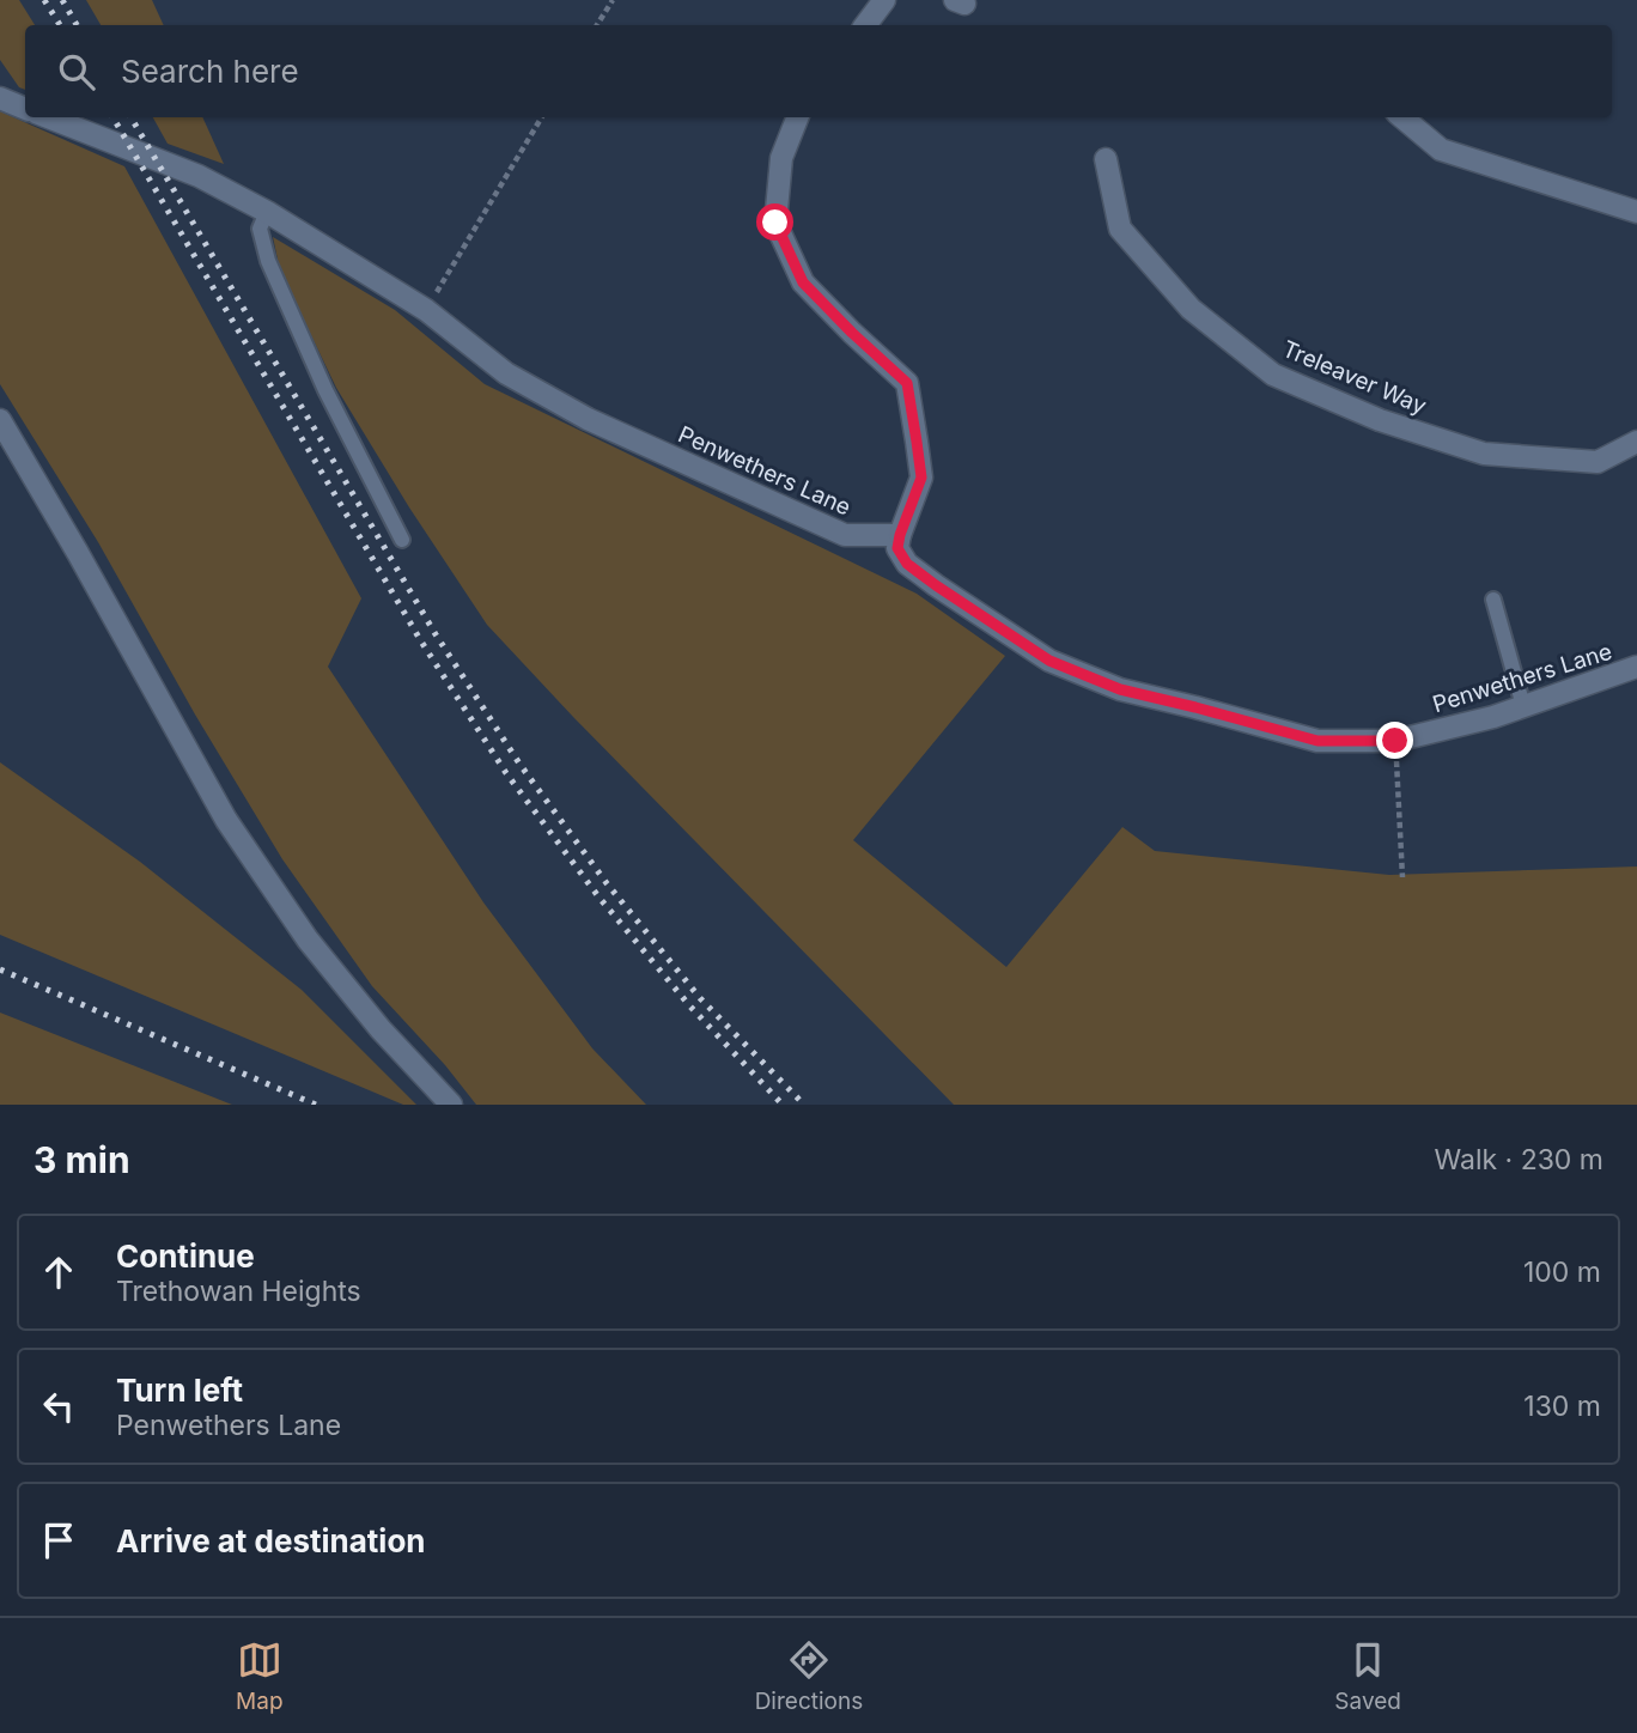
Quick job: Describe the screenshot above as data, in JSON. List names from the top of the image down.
{
  "streets": {
    "street": ["Treleaver Way", "Penwethers Lane"]
  },
  "page": {
    "search": "Search here",
    "heading": ["3 min", "Walk · 230 m"],
    "list": [
      ["Continue", "Trethowan Heights", "100 m"],
      ["Turn left", "Penwethers Lane", "130 m"],
      "Arrive at destination"
    ],
    "nav": ["Map", "Directions", "Saved"]
  }
}
